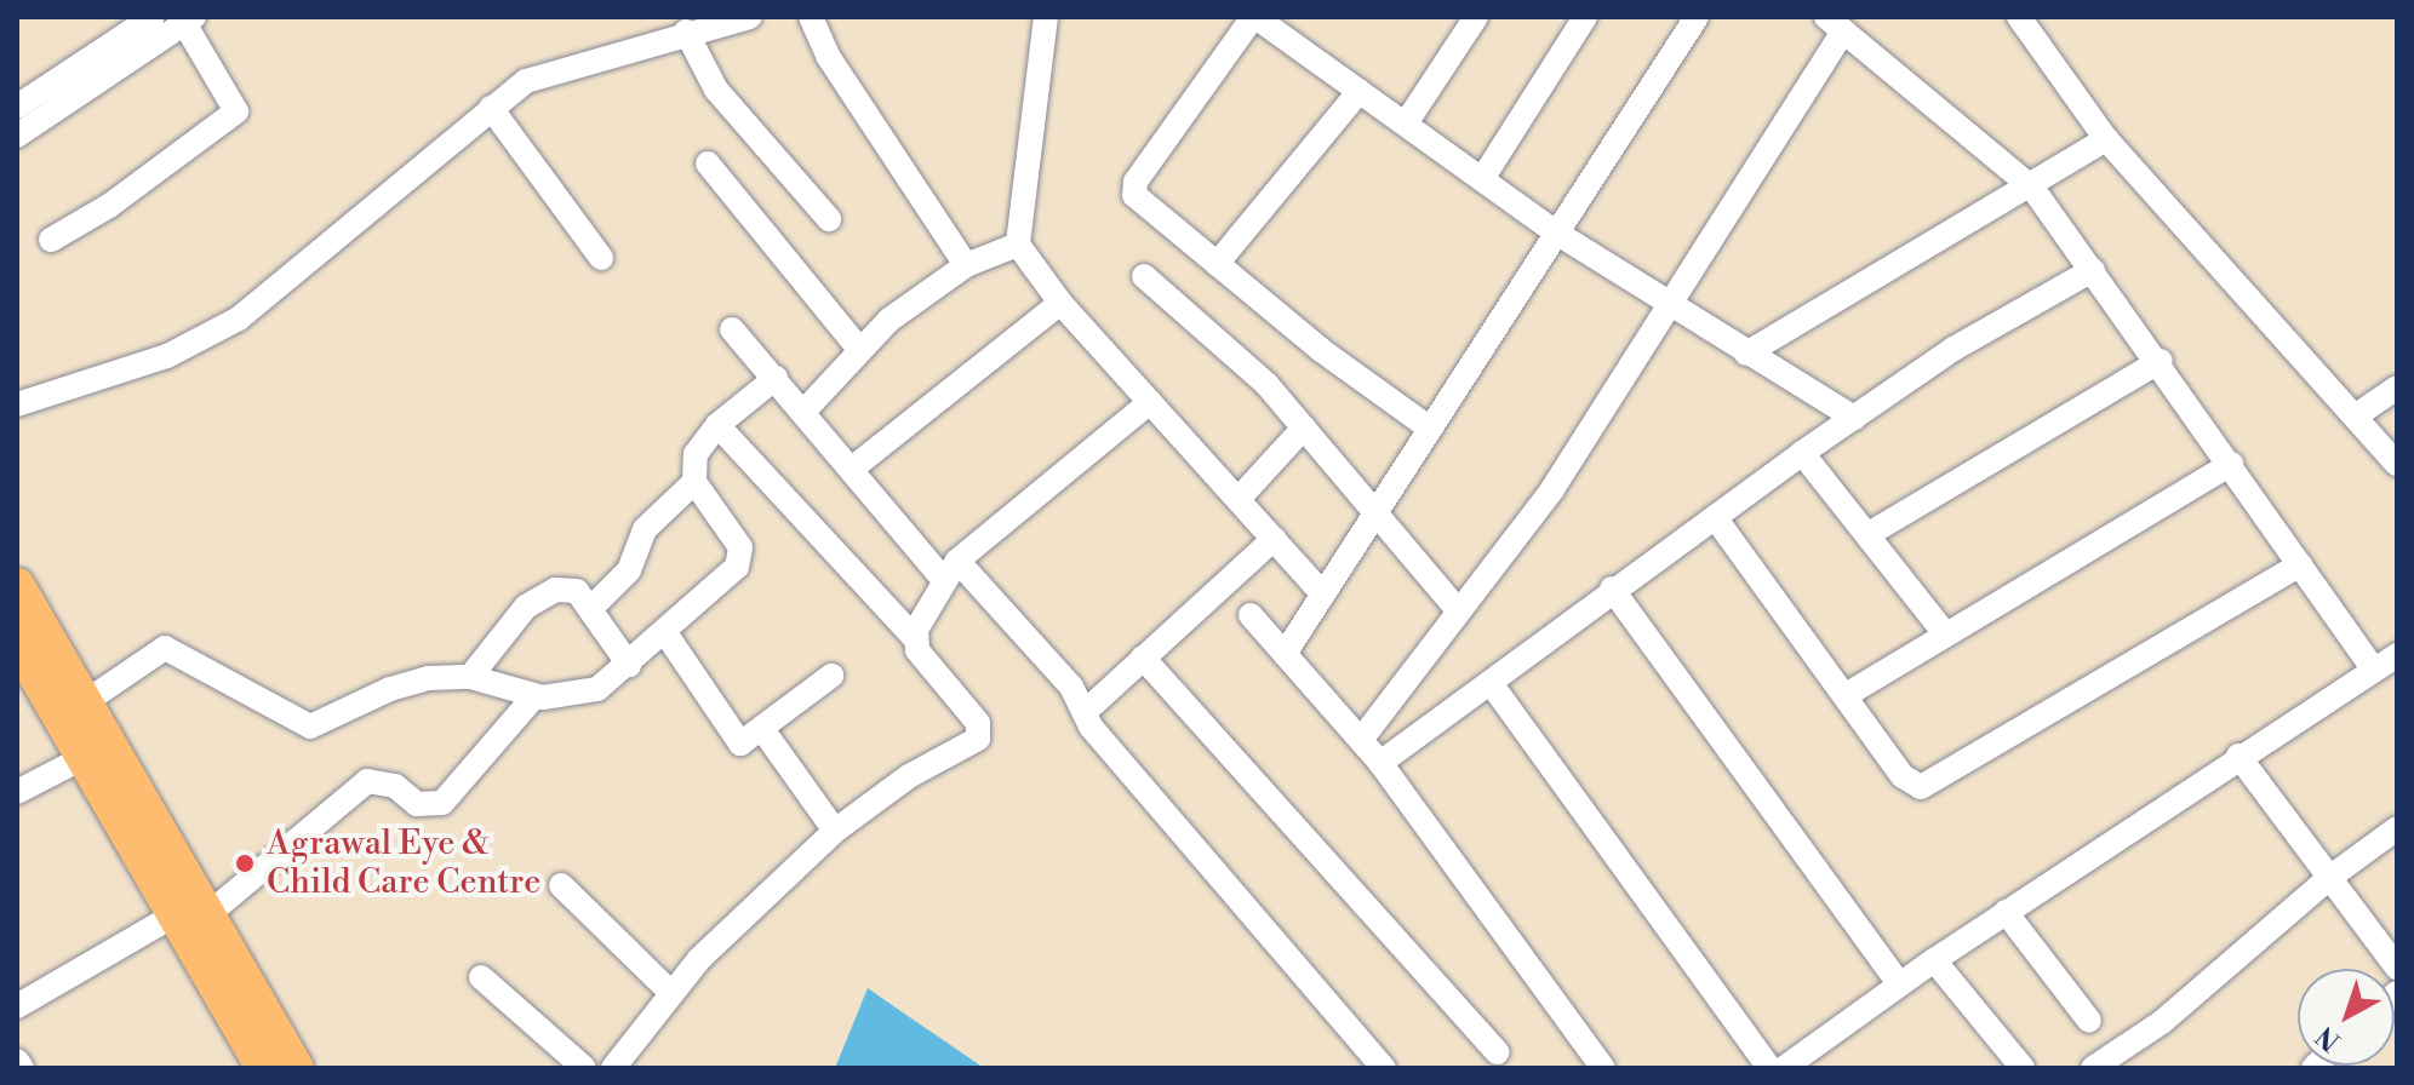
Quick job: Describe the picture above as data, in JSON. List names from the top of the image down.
{
  "places": ["Agrawal Eye & Child Care Centre"],
  "north": "bottom left"
}
